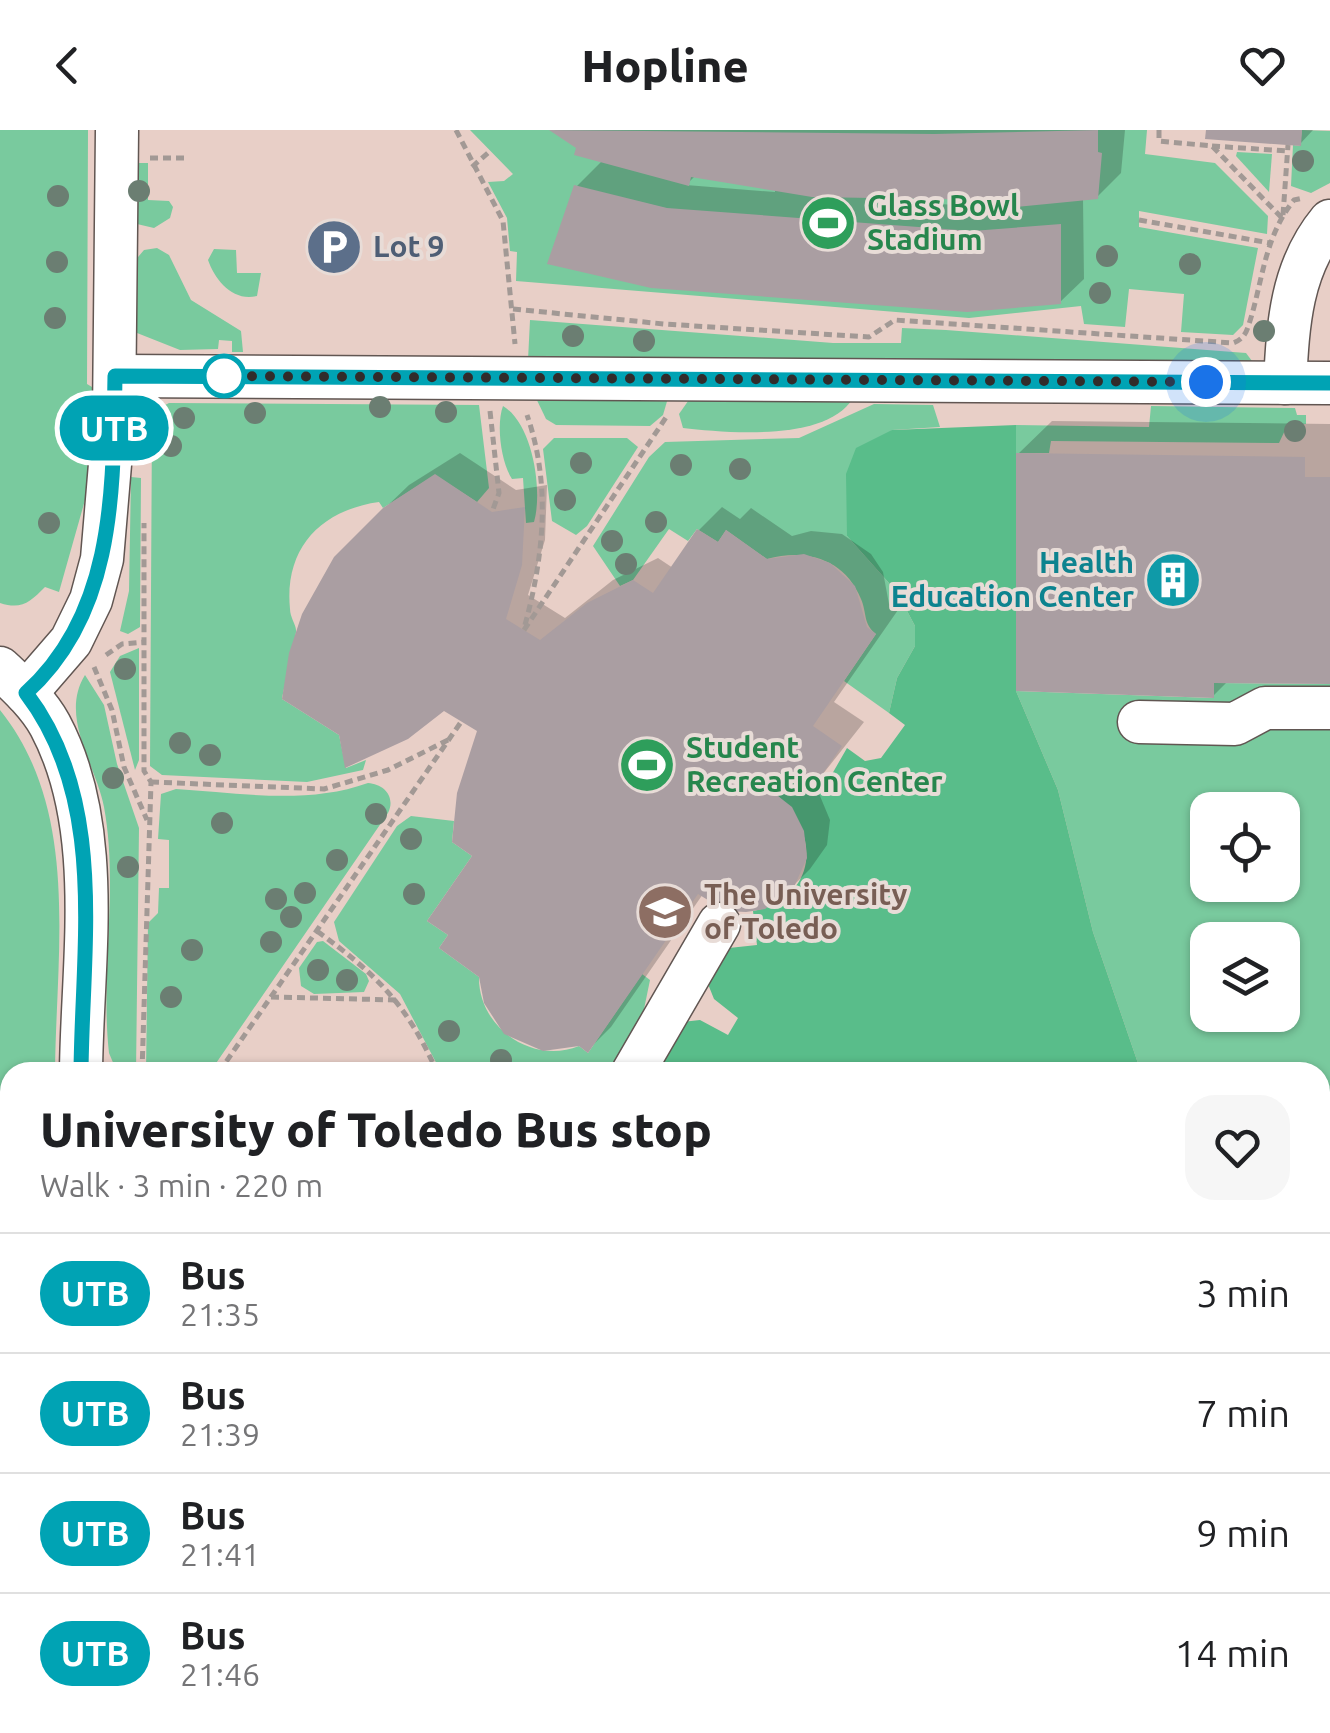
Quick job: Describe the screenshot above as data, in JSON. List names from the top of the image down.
{
  "places": {
    "sports": ["Glass Bowl Stadium", "Student Recreation Center"],
    "parking": ["Lot 9"],
    "building": ["Health Education Center"],
    "school or university": ["The University of Toledo"]
  },
  "lines": ["bus line UTB"],
  "page": {
    "header": "Hopline",
    "on_map": "UTB",
    "heading": ["University of Toledo Bus stop", "Walk · 3 min · 220 m"],
    "list": [
      {
        "mark": "UTB",
        "name": "Bus",
        "note": "21:35",
        "value": "3 min"
      },
      {
        "mark": "UTB",
        "name": "Bus",
        "note": "21:39",
        "value": "7 min"
      },
      {
        "mark": "UTB",
        "name": "Bus",
        "note": "21:41",
        "value": "9 min"
      },
      {
        "mark": "UTB",
        "name": "Bus",
        "note": "21:46",
        "value": "14 min"
      }
    ]
  }
}
